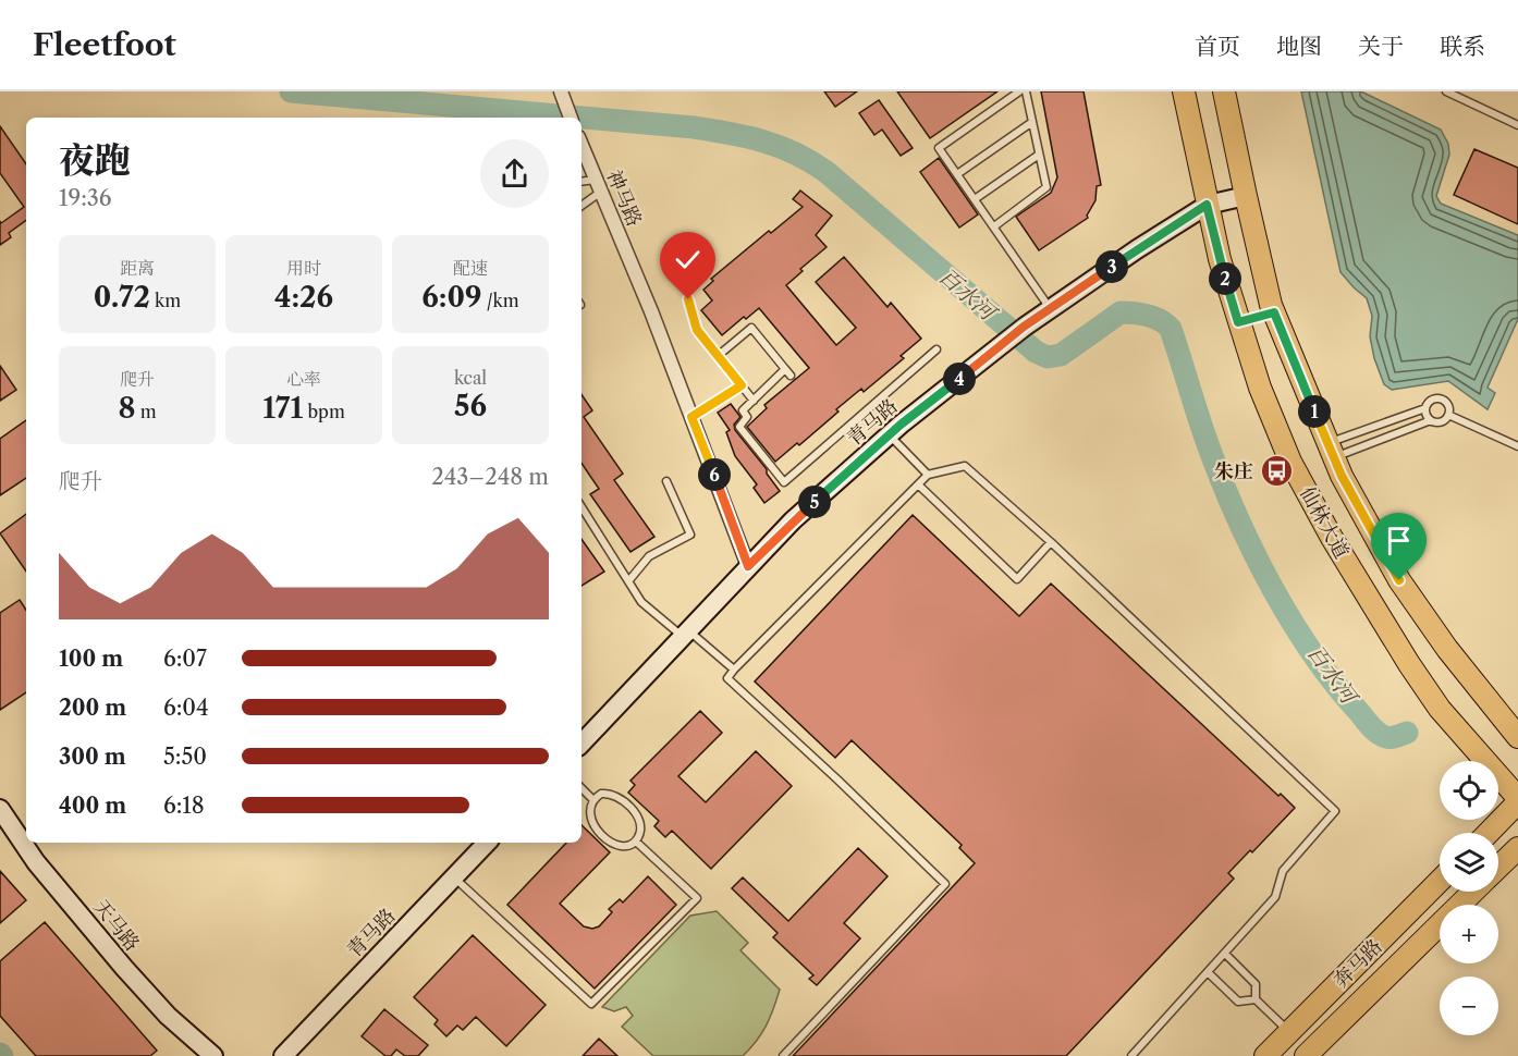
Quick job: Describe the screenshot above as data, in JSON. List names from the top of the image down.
{
  "streets": {
    "main road": ["仙林大道", "奔马路"],
    "street": ["神马路", "青马路", "天马路"]
  },
  "crossings": [
    ["神马路", "青马路"],
    ["青马路", "仙林大道"]
  ],
  "water": ["百水河"],
  "places": {
    "bus stop": ["朱庄"]
  },
  "page": {
    "header": "Fleetfoot",
    "nav": [
      "首页",
      "地图",
      "关于",
      "联系"
    ],
    "heading": ["夜跑", "19:36"],
    "stats": [
      ["距离", "0.72 km"],
      ["用时", "4:26"],
      ["配速", "6:09 /km"],
      ["爬升", "8 m"],
      ["心率", "171 bpm"],
      ["kcal", "56"]
    ],
    "pins": [
      "3",
      "2",
      "4",
      "1",
      "6",
      "5"
    ],
    "chart": ["爬升", "243–248 m"],
    "list": [
      {
        "name": "100 m",
        "note": "6:07"
      },
      {
        "name": "200 m",
        "note": "6:04"
      },
      {
        "name": "300 m",
        "note": "5:50"
      },
      {
        "name": "400 m",
        "note": "6:18"
      }
    ],
    "map_buttons": ["+", "−"]
  }
}
